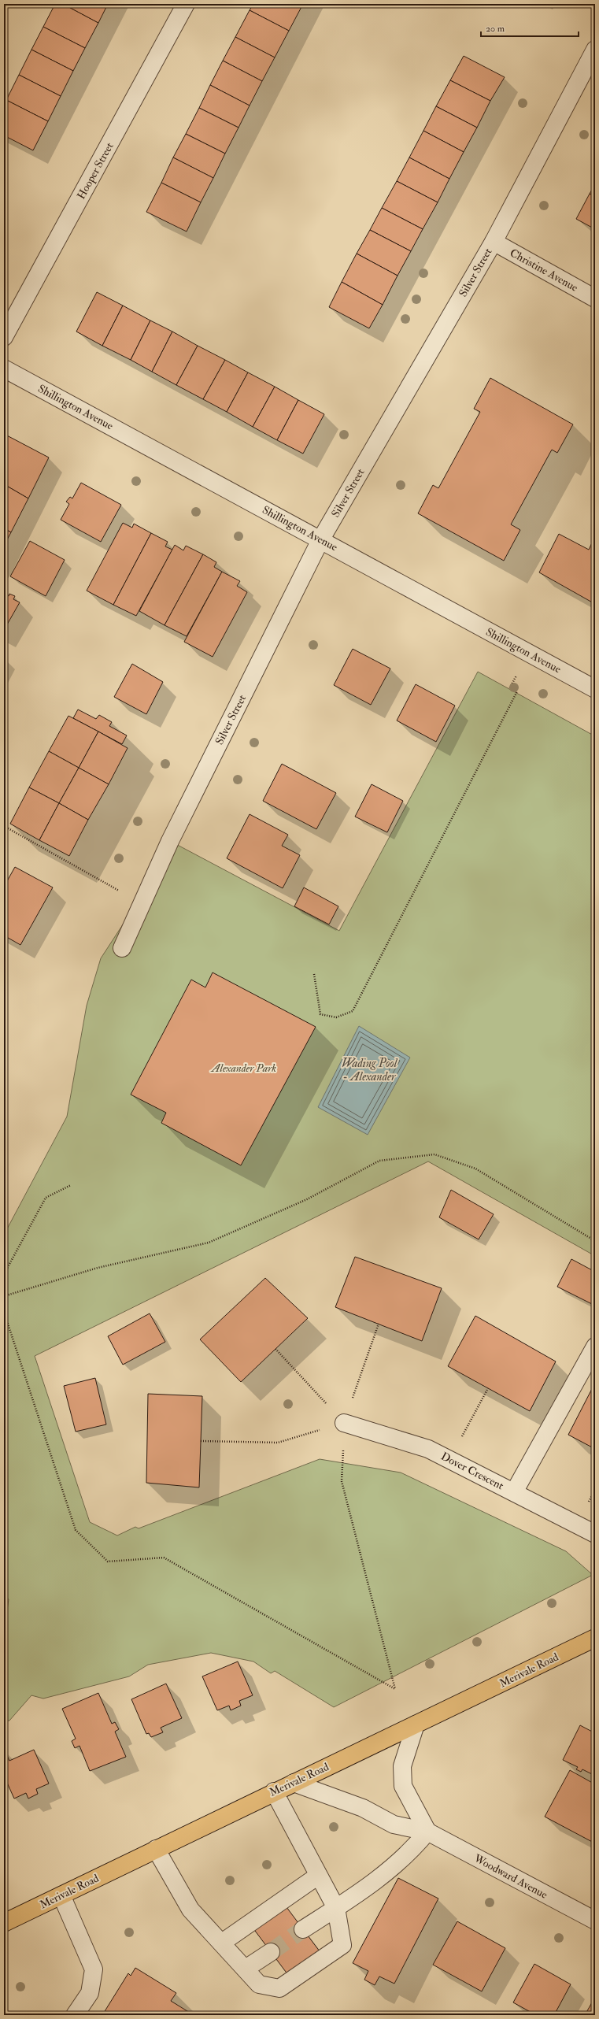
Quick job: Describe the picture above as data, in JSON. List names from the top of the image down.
{
  "streets": {
    "main road": ["Merivale Road"],
    "street": [
      "Hooper Street",
      "Christine Avenue",
      "Silver Street",
      "Shillington Avenue",
      "Dover Crescent",
      "Woodward Avenue"
    ]
  },
  "crossings": [
    ["Christine Avenue", "Silver Street"],
    ["Silver Street", "Shillington Avenue"],
    ["Merivale Road", "Woodward Avenue"]
  ],
  "water": ["Wading Pool - Alexander"],
  "parks": ["Alexander Park"],
  "scale_bar": "20 m"
}
